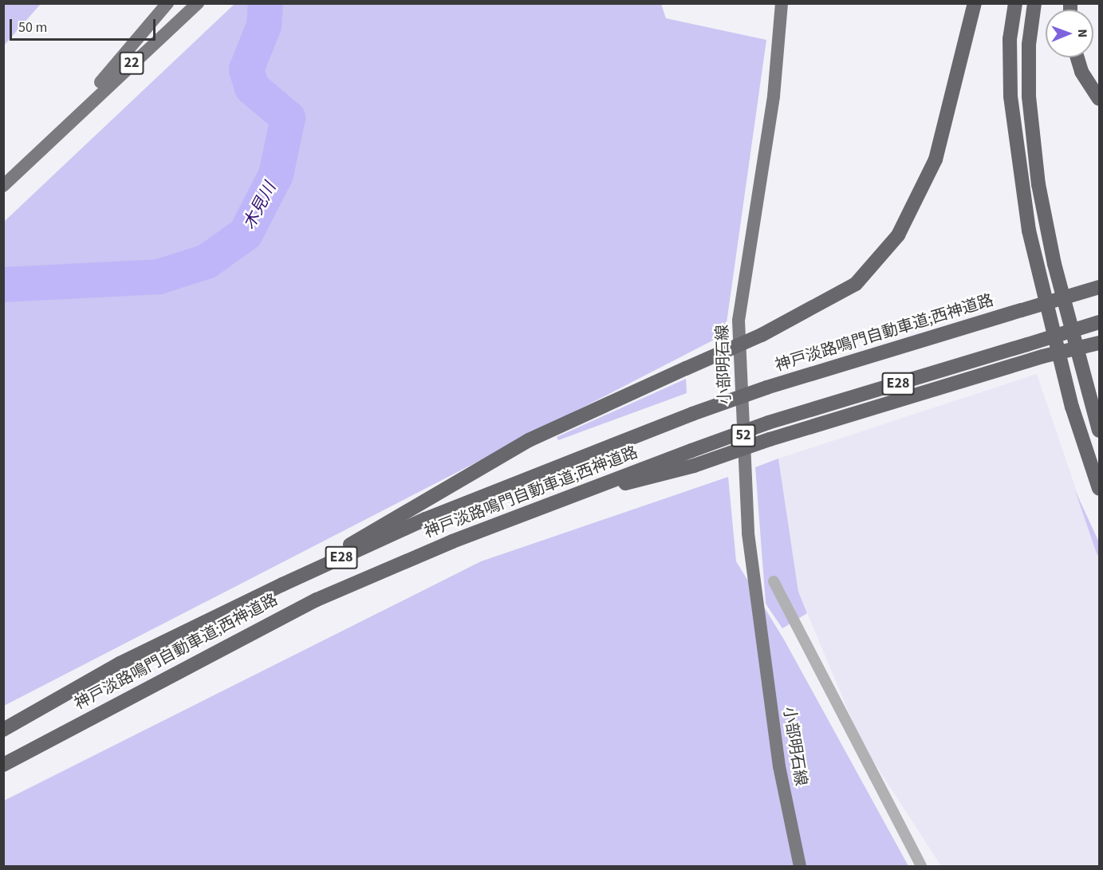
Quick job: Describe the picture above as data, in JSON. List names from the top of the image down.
{
  "streets": {
    "highway": ["神戸淡路鳴門自動車道;西神道路", "E28"],
    "main road": ["22", "小部明石線", "52"]
  },
  "water": ["木見川"],
  "scale_bar": "50 m",
  "north": "right"
}
